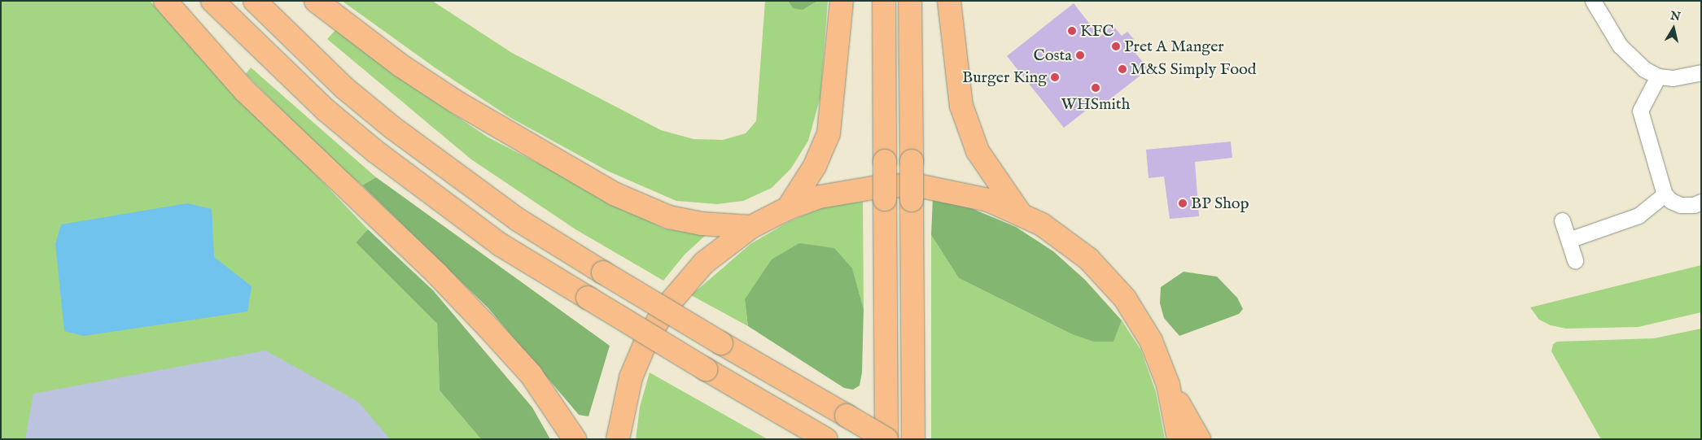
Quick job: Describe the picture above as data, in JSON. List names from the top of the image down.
{
  "places": [
    "KFC",
    "Pret A Manger",
    "Costa",
    "M&S Simply Food",
    "Burger King",
    "WHSmith",
    "BP Shop"
  ],
  "north": "top"
}
